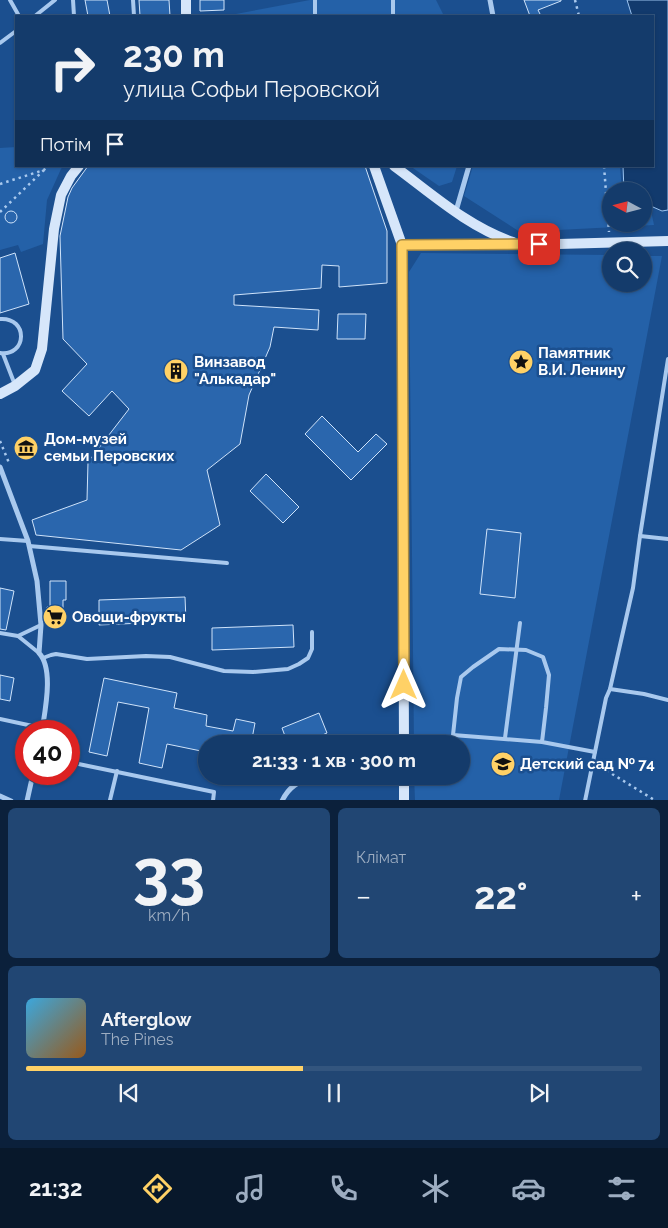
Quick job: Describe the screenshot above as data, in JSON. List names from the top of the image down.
{
  "places": {
    "place": ["Памятник В.И. Ленину"],
    "building": ["Винзавод \"Алькадар\""],
    "museum": ["Дом-музей семьи Перовских"],
    "supermarket": ["Овощи-фрукты"],
    "school or university": ["Детский сад № 74"]
  },
  "north": "left",
  "page": {
    "turn": ["230 m", "улица Софьи Перовской"],
    "then": "Потім",
    "limit": "40",
    "trip": "21:33 · 1 хв · 300 m",
    "tile": [
      ["33", "km/h"],
      "Клімат"
    ],
    "heat": ["−", "22°", "+"],
    "song": ["Afterglow", "The Pines"],
    "tabs": "21:32"
  }
}
